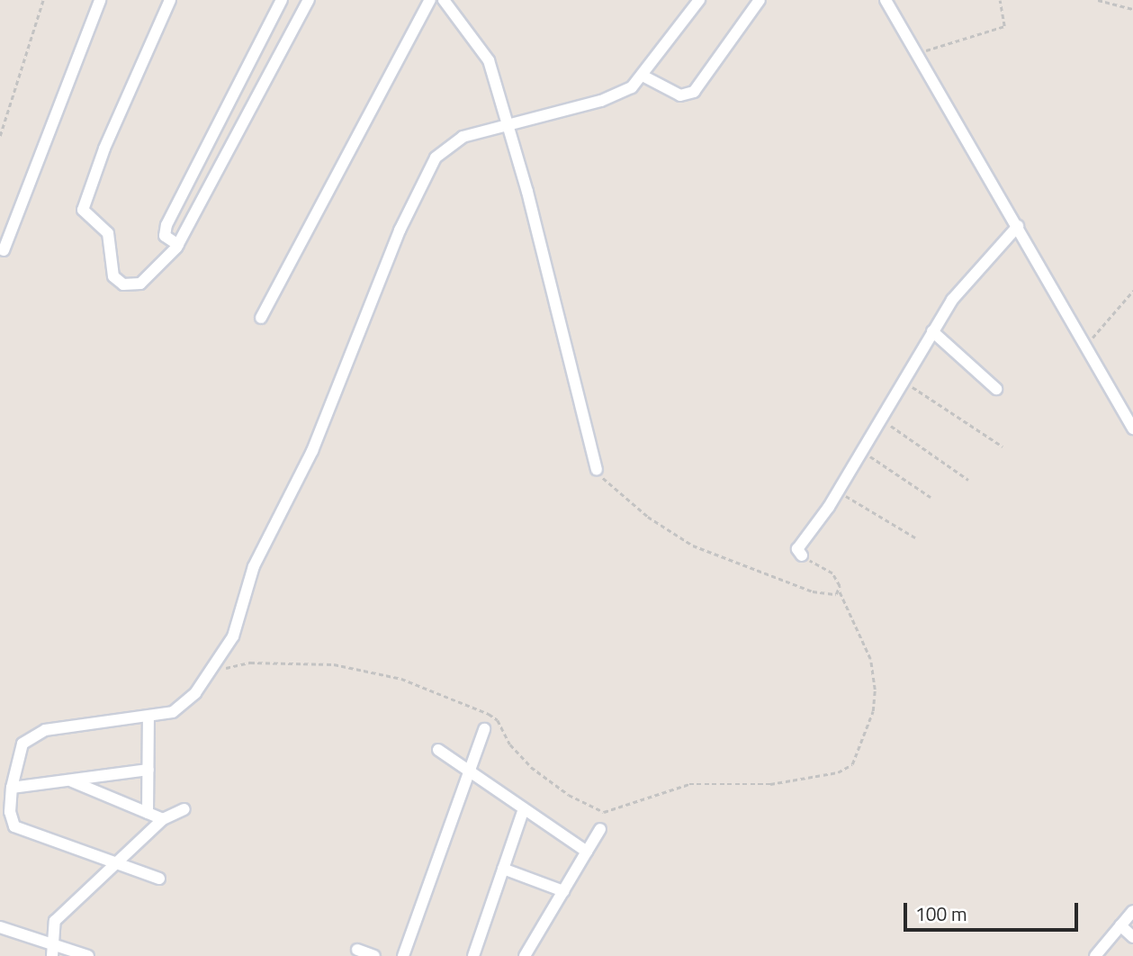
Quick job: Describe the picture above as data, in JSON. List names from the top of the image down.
{
  "scale_bar": "100 m"
}
